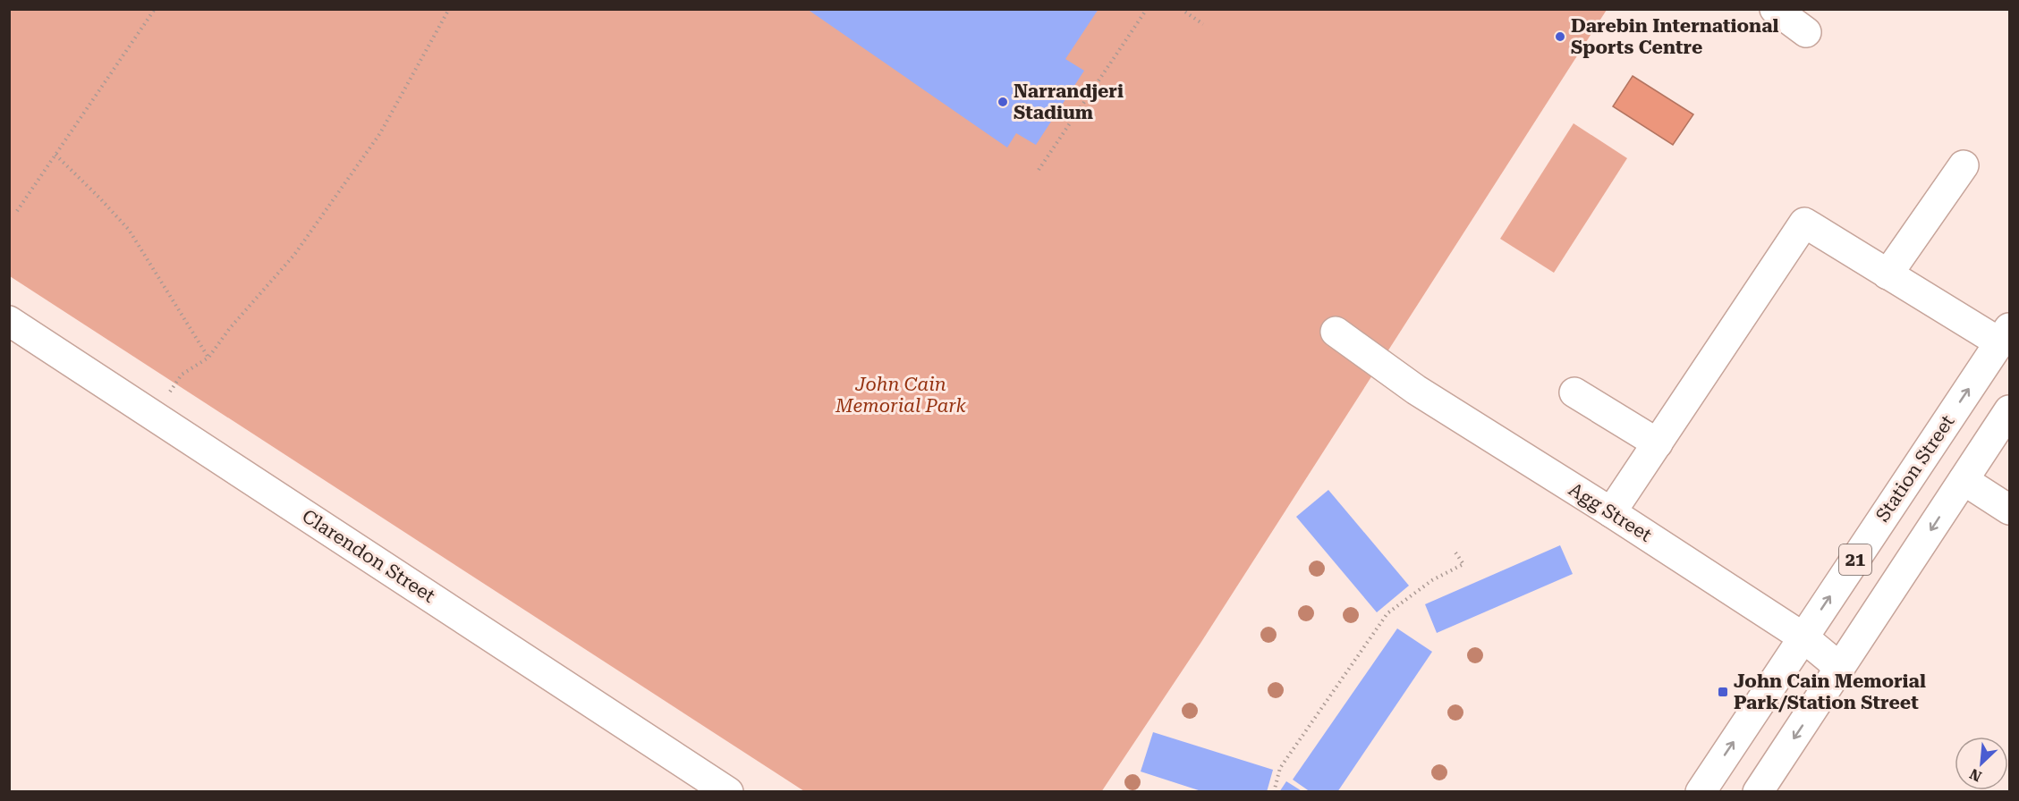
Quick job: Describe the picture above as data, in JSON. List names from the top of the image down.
{
  "streets": {
    "street": [
      "Station Street",
      "Agg Street",
      "Clarendon Street",
      "21"
    ]
  },
  "crossings": [
    ["Station Street", "Agg Street"]
  ],
  "parks": ["John Cain Memorial Park"],
  "places": {
    "other": ["Darebin International Sports Centre", "Narrandjeri Stadium"],
    "transit": ["John Cain Memorial Park/Station Street"]
  },
  "north": "bottom left"
}
